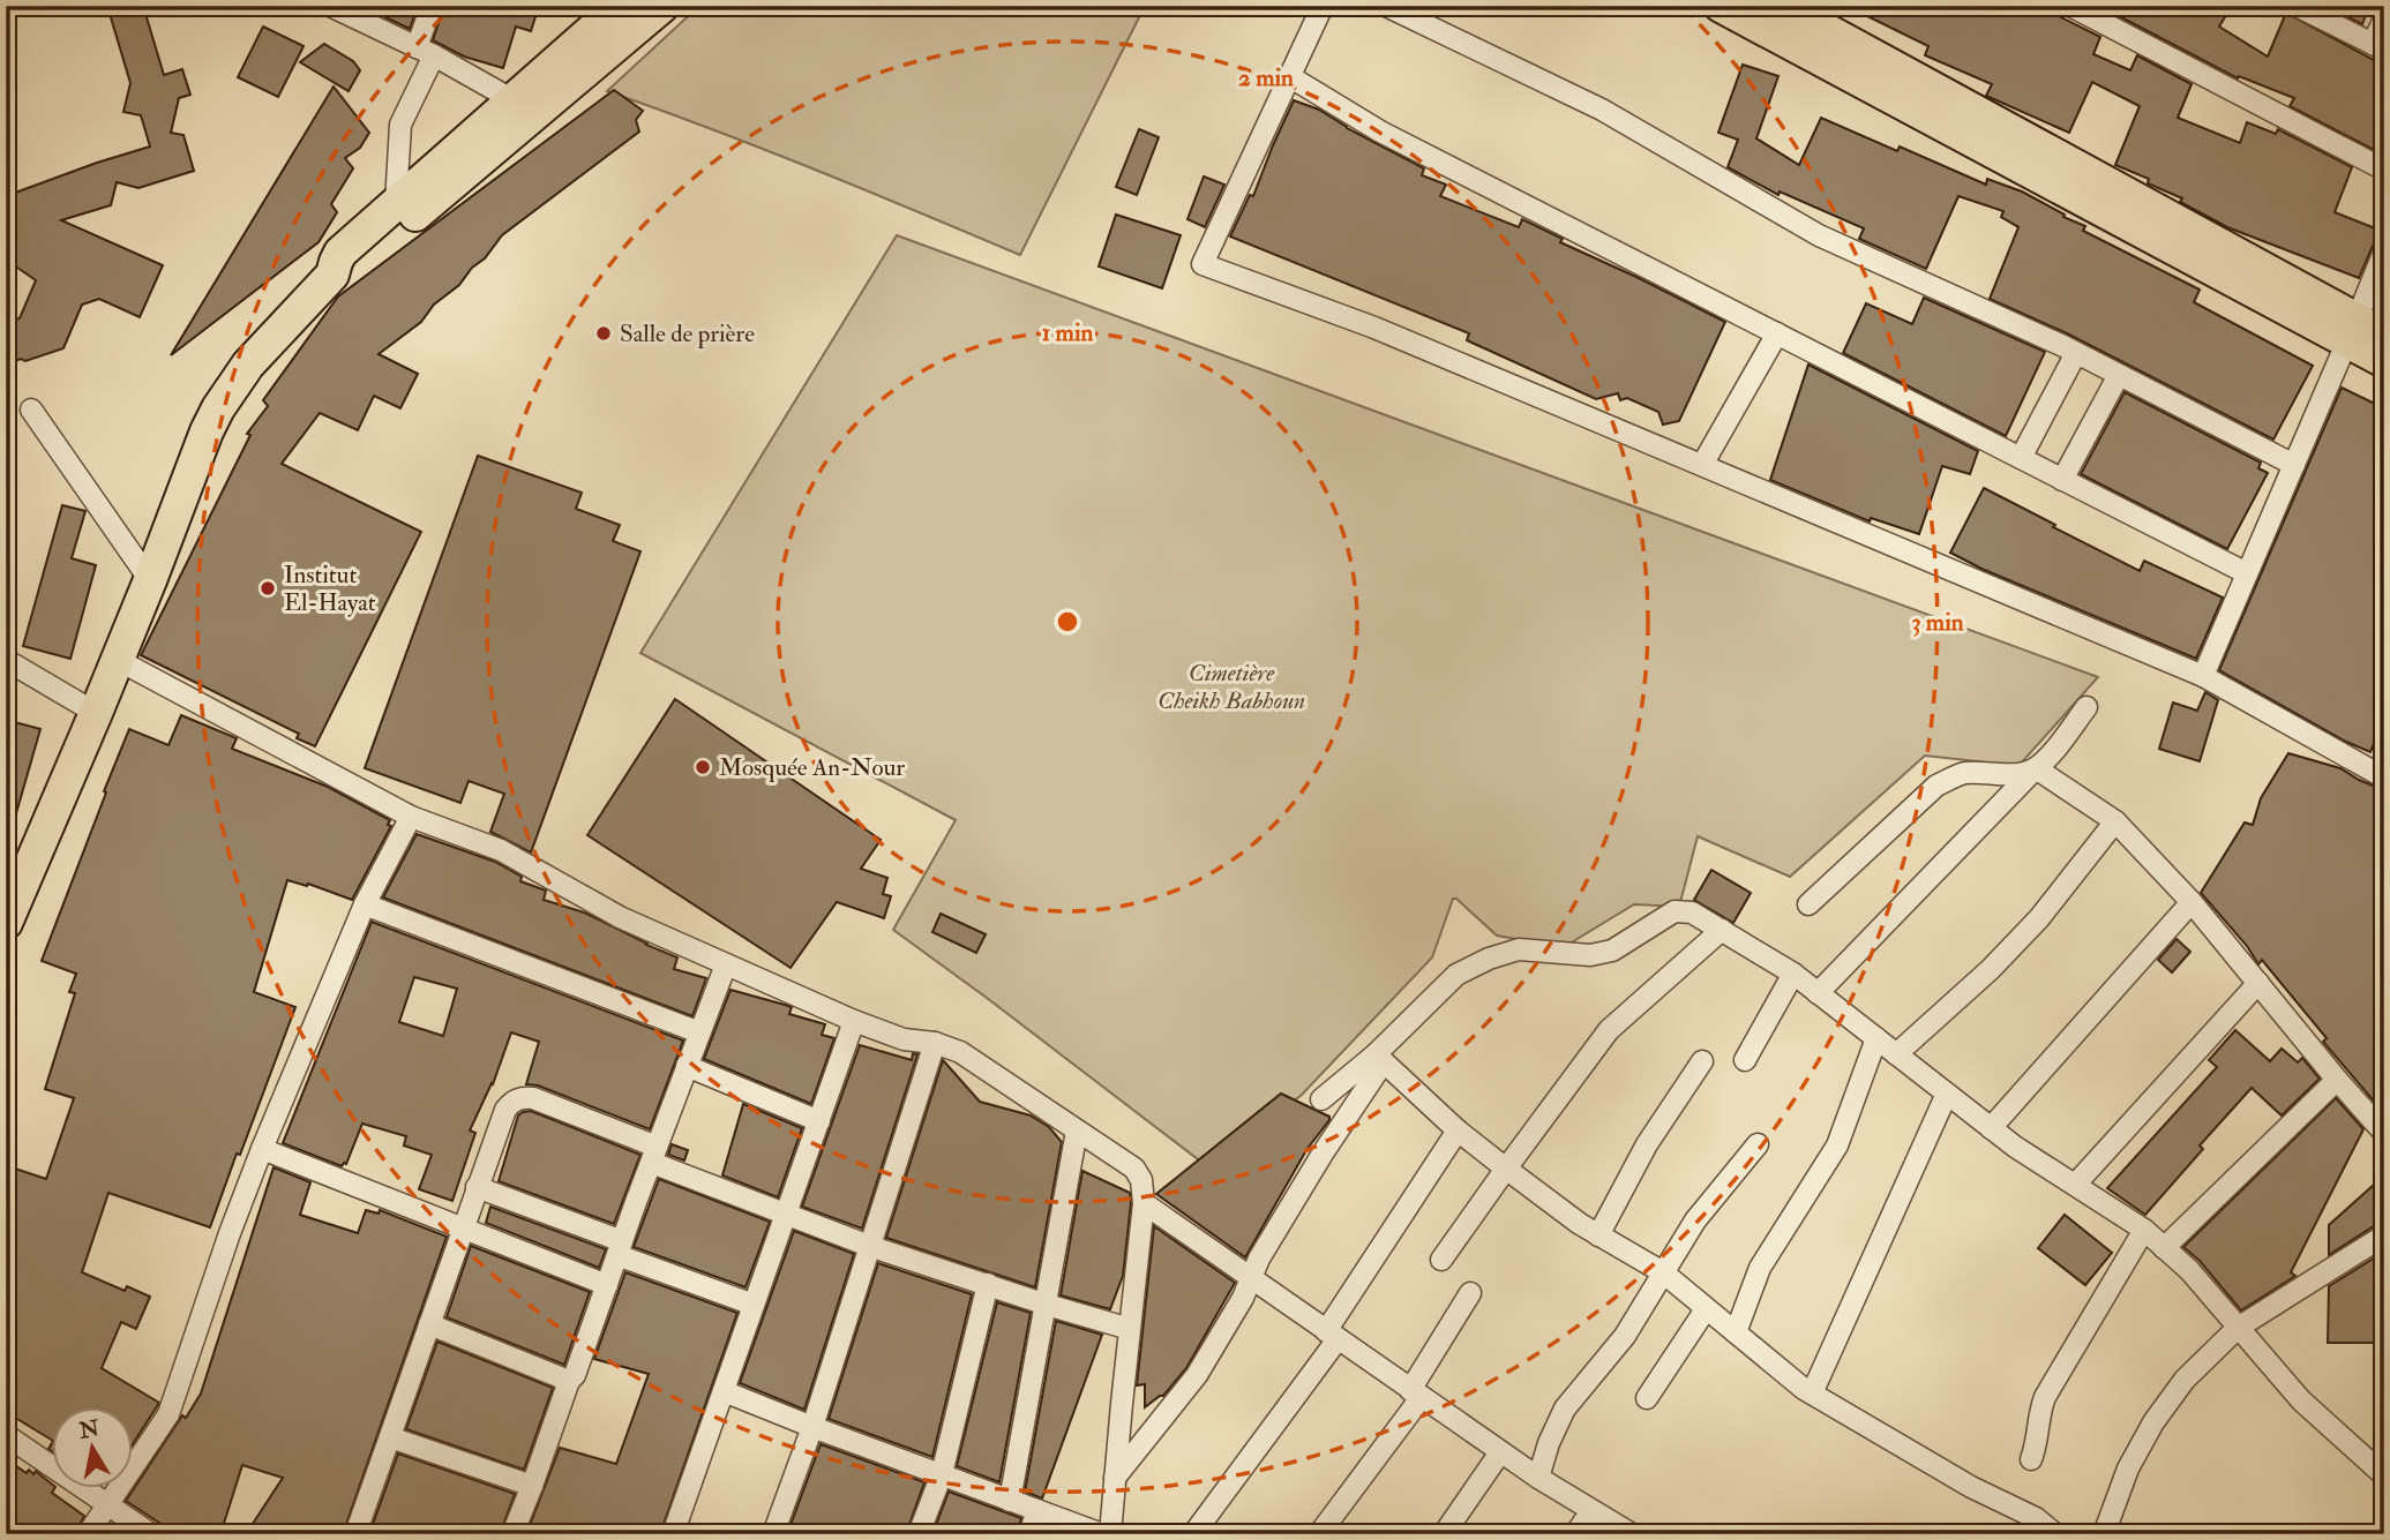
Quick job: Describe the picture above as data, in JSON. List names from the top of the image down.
{
  "parks": ["Cimetière Cheikh Babhoun"],
  "places": ["Salle de prière", "Institut El-Hayat", "Mosquée An-Nour"],
  "north": "top",
  "rings": ["2 min", "1 min", "3 min"]
}
